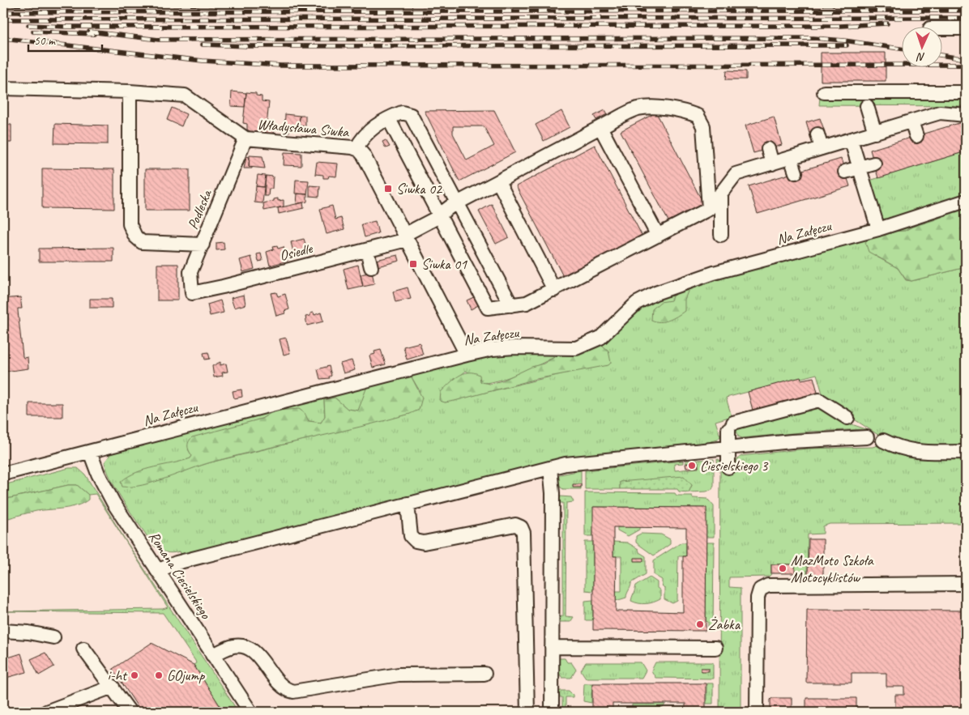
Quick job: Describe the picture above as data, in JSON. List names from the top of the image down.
{
  "streets": {
    "street": [
      "Władysława Siwka",
      "Podleska",
      "Na Załęczu",
      "Osiedle",
      "Romana Ciesielskiego"
    ]
  },
  "crossings": [
    ["Władysława Siwka", "Podleska"],
    ["Władysława Siwka", "Na Załęczu"],
    ["Władysława Siwka", "Osiedle"],
    ["Podleska", "Osiedle"],
    ["Na Załęczu", "Romana Ciesielskiego"]
  ],
  "places": {
    "transit": ["Siwka 02", "Siwka 01"],
    "other": [
      "Ciesielskiego 3",
      "MazMoto Szkoła Motocyklistów",
      "Żabka",
      "i-ht",
      "GOjump"
    ]
  },
  "scale_bar": "50 m",
  "north": "bottom"
}
